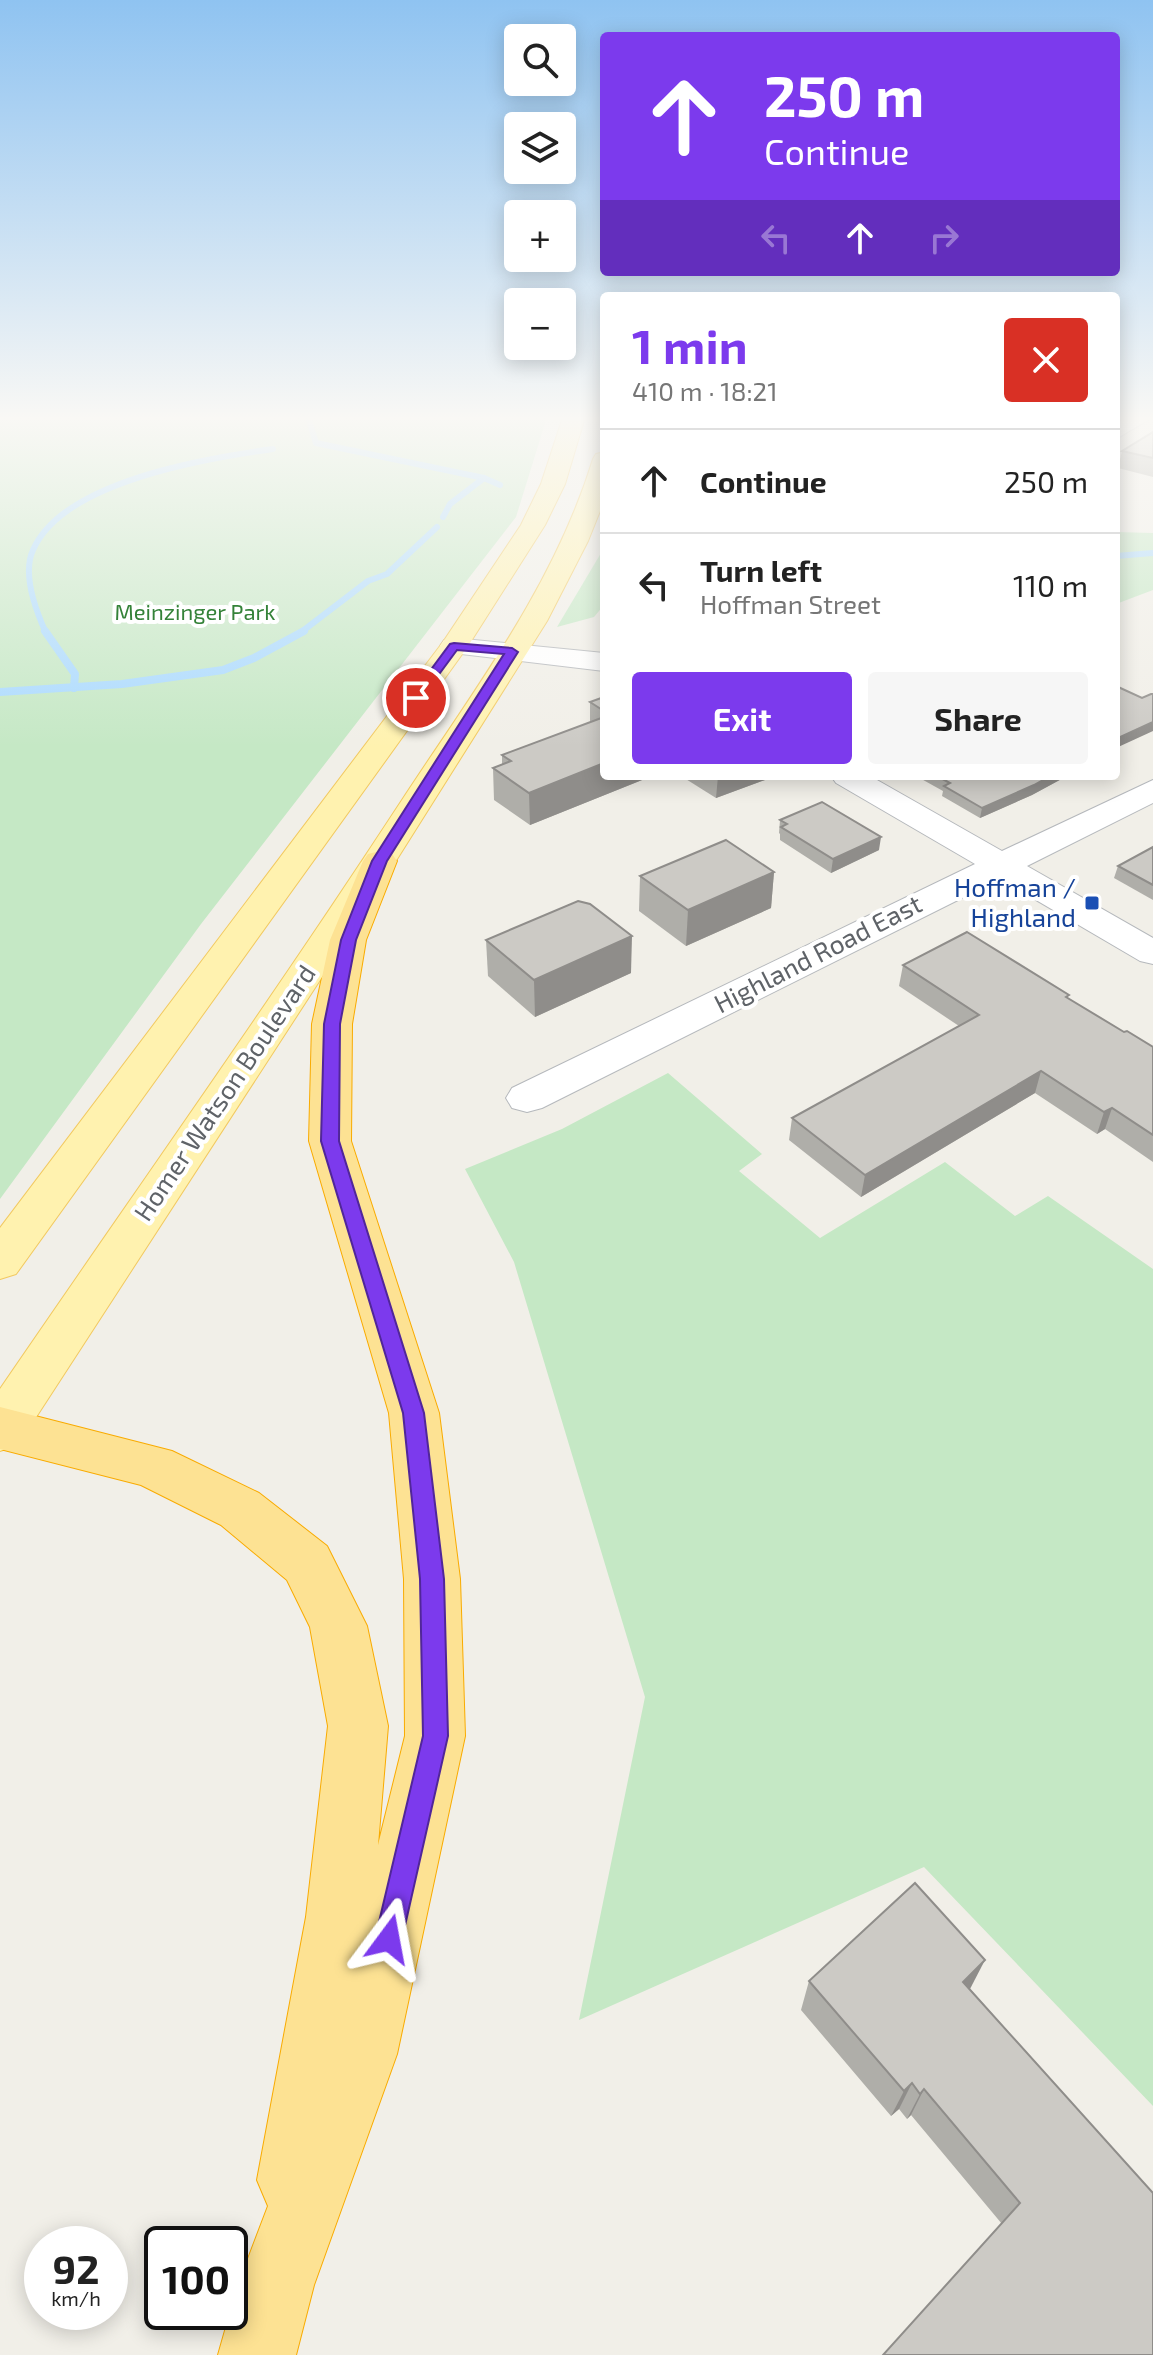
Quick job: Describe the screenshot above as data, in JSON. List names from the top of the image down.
{
  "streets": {
    "main road": ["Homer Watson Boulevard"],
    "street": ["Highland Road East"]
  },
  "parks": ["Meinzinger Park"],
  "places": {
    "transit": ["Hoffman / Highland"]
  },
  "page": {
    "map_buttons": ["+", "−"],
    "turn": ["250 m", "Continue"],
    "heading": ["1 min", "410 m · 18:21"],
    "list": [
      {
        "name": "Continue",
        "value": "250 m"
      },
      {
        "name": "Turn left",
        "note": "Hoffman Street",
        "value": "110 m"
      }
    ],
    "buttons": ["Exit", "Share"],
    "speed": "92 km/h",
    "limit": "100"
  }
}
